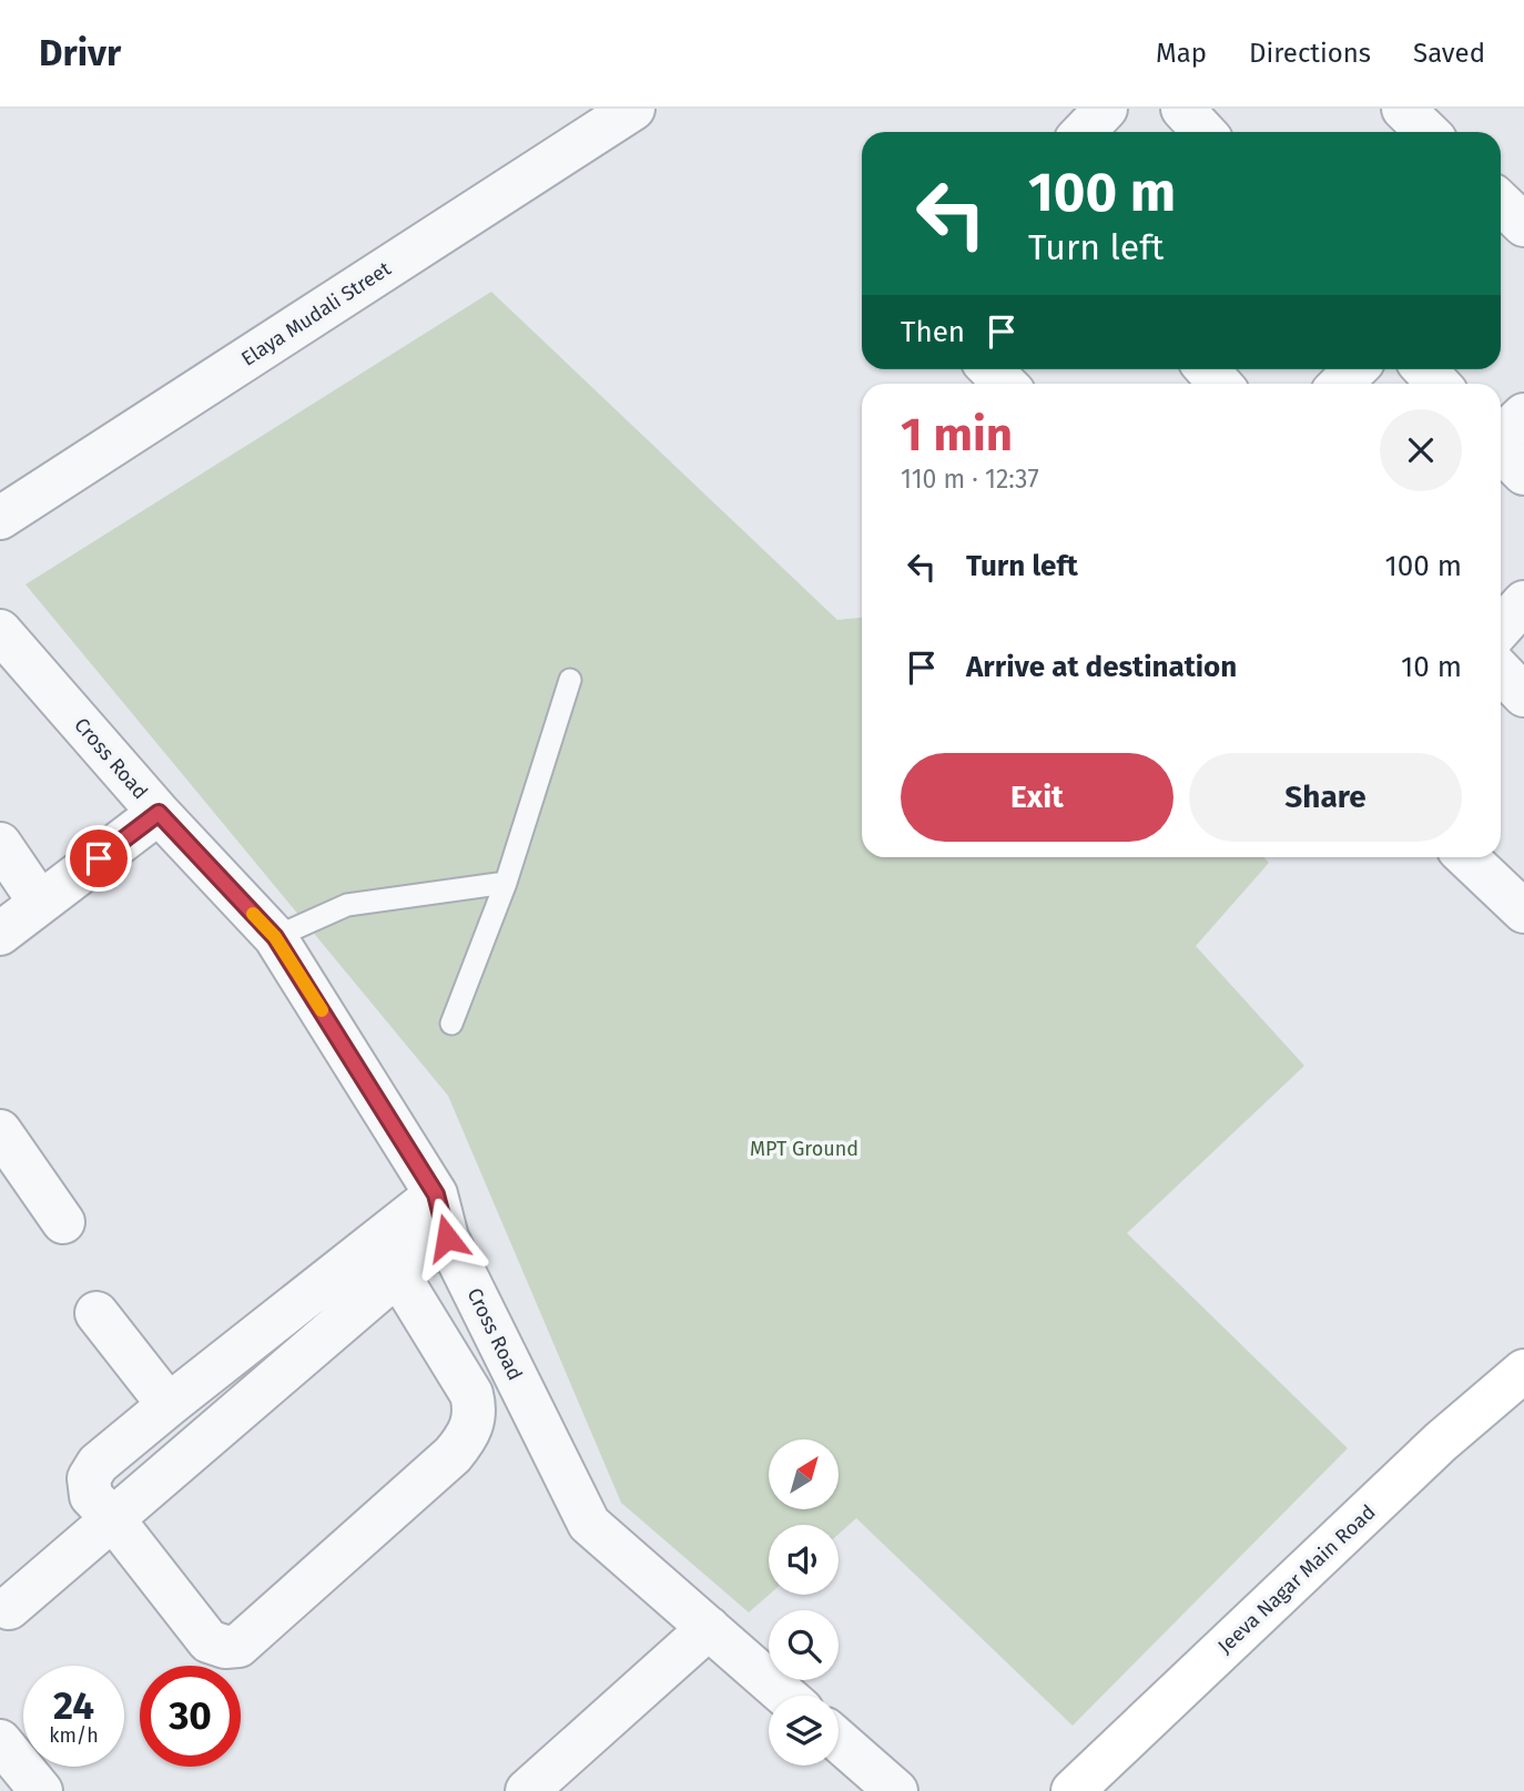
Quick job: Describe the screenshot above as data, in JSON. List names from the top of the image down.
{
  "streets": {
    "street": ["Elaya Mudali Street", "Cross Road", "Jeeva Nagar Main Road"]
  },
  "parks": ["MPT Ground"],
  "north": "top right",
  "page": {
    "header": "Drivr",
    "nav": ["Map", "Directions", "Saved"],
    "turn": ["100 m", "Turn left"],
    "then": "Then",
    "heading": ["1 min", "110 m · 12:37"],
    "list": [
      {
        "name": "Turn left",
        "value": "100 m"
      },
      {
        "name": "Arrive at destination",
        "value": "10 m"
      }
    ],
    "buttons": ["Exit", "Share"],
    "speed": "24 km/h",
    "limit": "30"
  }
}
